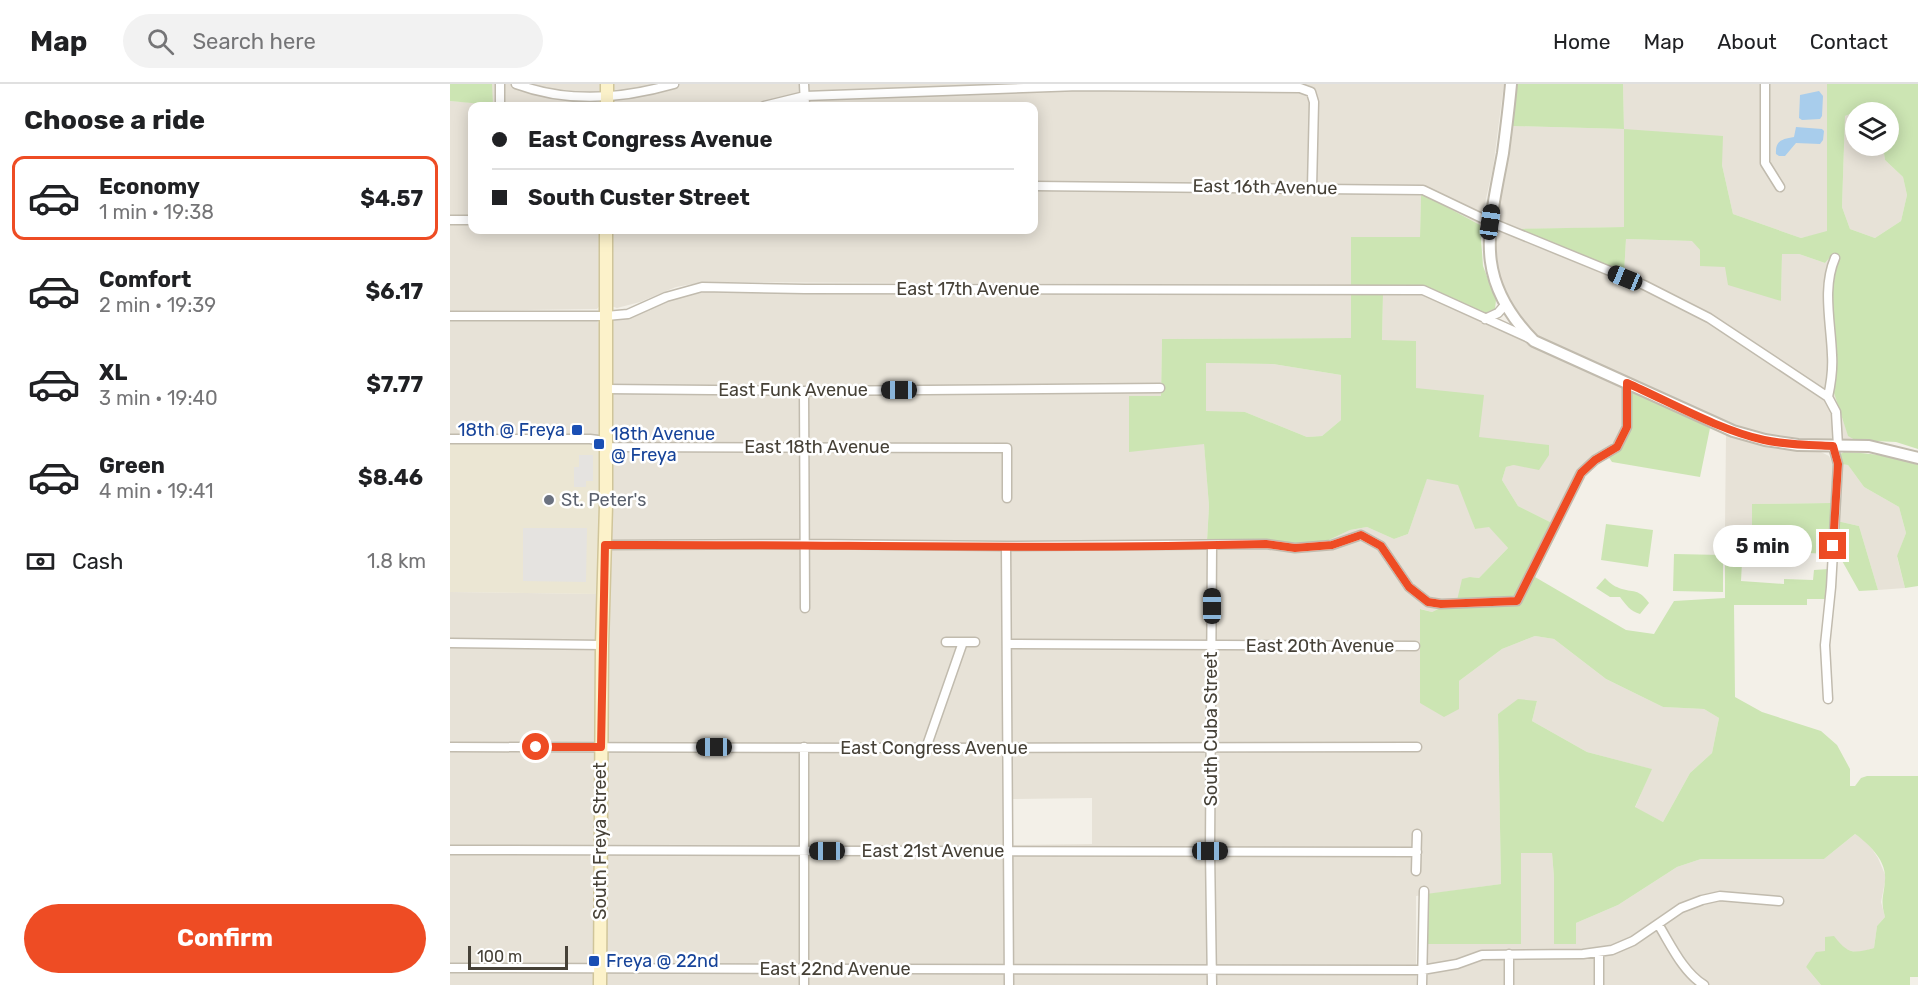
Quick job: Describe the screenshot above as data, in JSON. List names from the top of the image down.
{
  "streets": {
    "main road": ["South Freya Street"],
    "street": [
      "East 16th Avenue",
      "East 17th Avenue",
      "East Funk Avenue",
      "East 18th Avenue",
      "East 20th Avenue",
      "South Cuba Street",
      "East Congress Avenue",
      "East 21st Avenue",
      "East 22nd Avenue"
    ]
  },
  "crossings": [
    ["East 17th Avenue", "South Freya Street"],
    ["East Funk Avenue", "South Freya Street"],
    ["East 18th Avenue", "South Freya Street"],
    ["East 20th Avenue", "South Cuba Street"],
    ["South Cuba Street", "East Congress Avenue"],
    ["South Cuba Street", "East 21st Avenue"],
    ["South Cuba Street", "East 22nd Avenue"],
    ["East Congress Avenue", "South Freya Street"],
    ["South Freya Street", "East 21st Avenue"],
    ["South Freya Street", "East 22nd Avenue"]
  ],
  "places": {
    "transit": ["18th @ Freya", "18th Avenue @ Freya", "Freya @ 22nd"],
    "other": ["St. Peter's"]
  },
  "scale_bar": "100 m",
  "page": {
    "header": "Map",
    "search": "Search here",
    "nav": [
      "Home",
      "Map",
      "About",
      "Contact"
    ],
    "heading": "Choose a ride",
    "banner": ["East Congress Avenue", "South Custer Street"],
    "list": [
      {
        "name": "Economy",
        "note": "1 min · 19:38",
        "value": "$4.57"
      },
      {
        "name": "Comfort",
        "note": "2 min · 19:39",
        "value": "$6.17"
      },
      {
        "name": "XL",
        "note": "3 min · 19:40",
        "value": "$7.77"
      },
      {
        "name": "Green",
        "note": "4 min · 19:41",
        "value": "$8.46"
      }
    ],
    "bubble": "5 min",
    "pay": ["Cash", "1.8 km"],
    "buttons": "Confirm",
    "scale": "100 m"
  }
}
